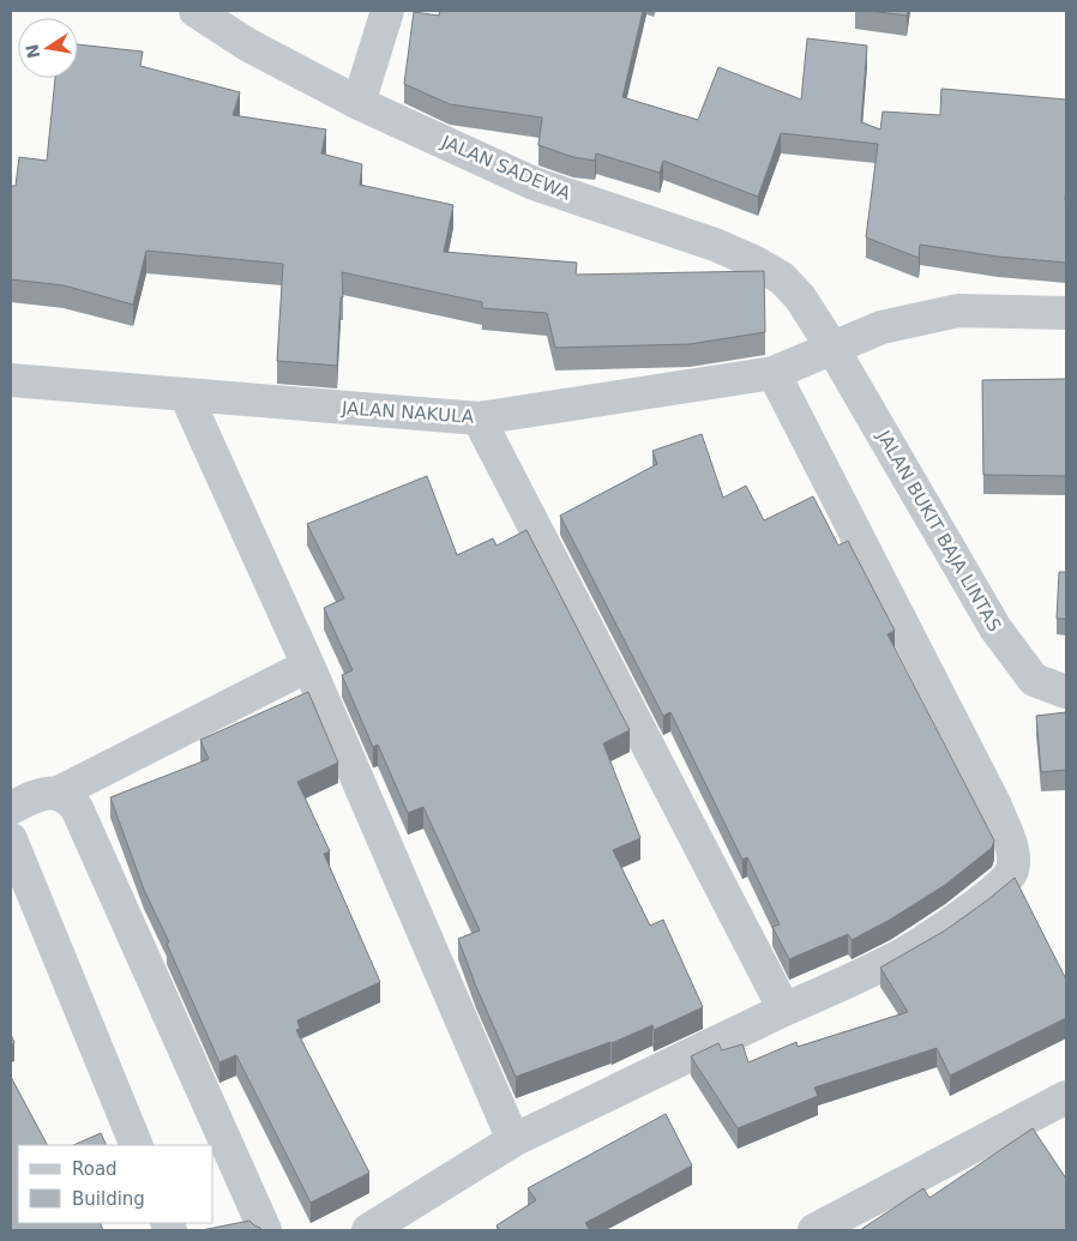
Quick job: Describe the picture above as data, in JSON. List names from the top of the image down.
{
  "streets": {
    "street": ["JALAN SADEWA", "JALAN NAKULA", "JALAN BUKIT BAJA LINTAS"]
  },
  "crossings": [
    ["JALAN SADEWA", "JALAN NAKULA"],
    ["JALAN SADEWA", "JALAN BUKIT BAJA LINTAS"],
    ["JALAN NAKULA", "JALAN BUKIT BAJA LINTAS"]
  ],
  "legend": ["Road", "Building"],
  "north": "left"
}
